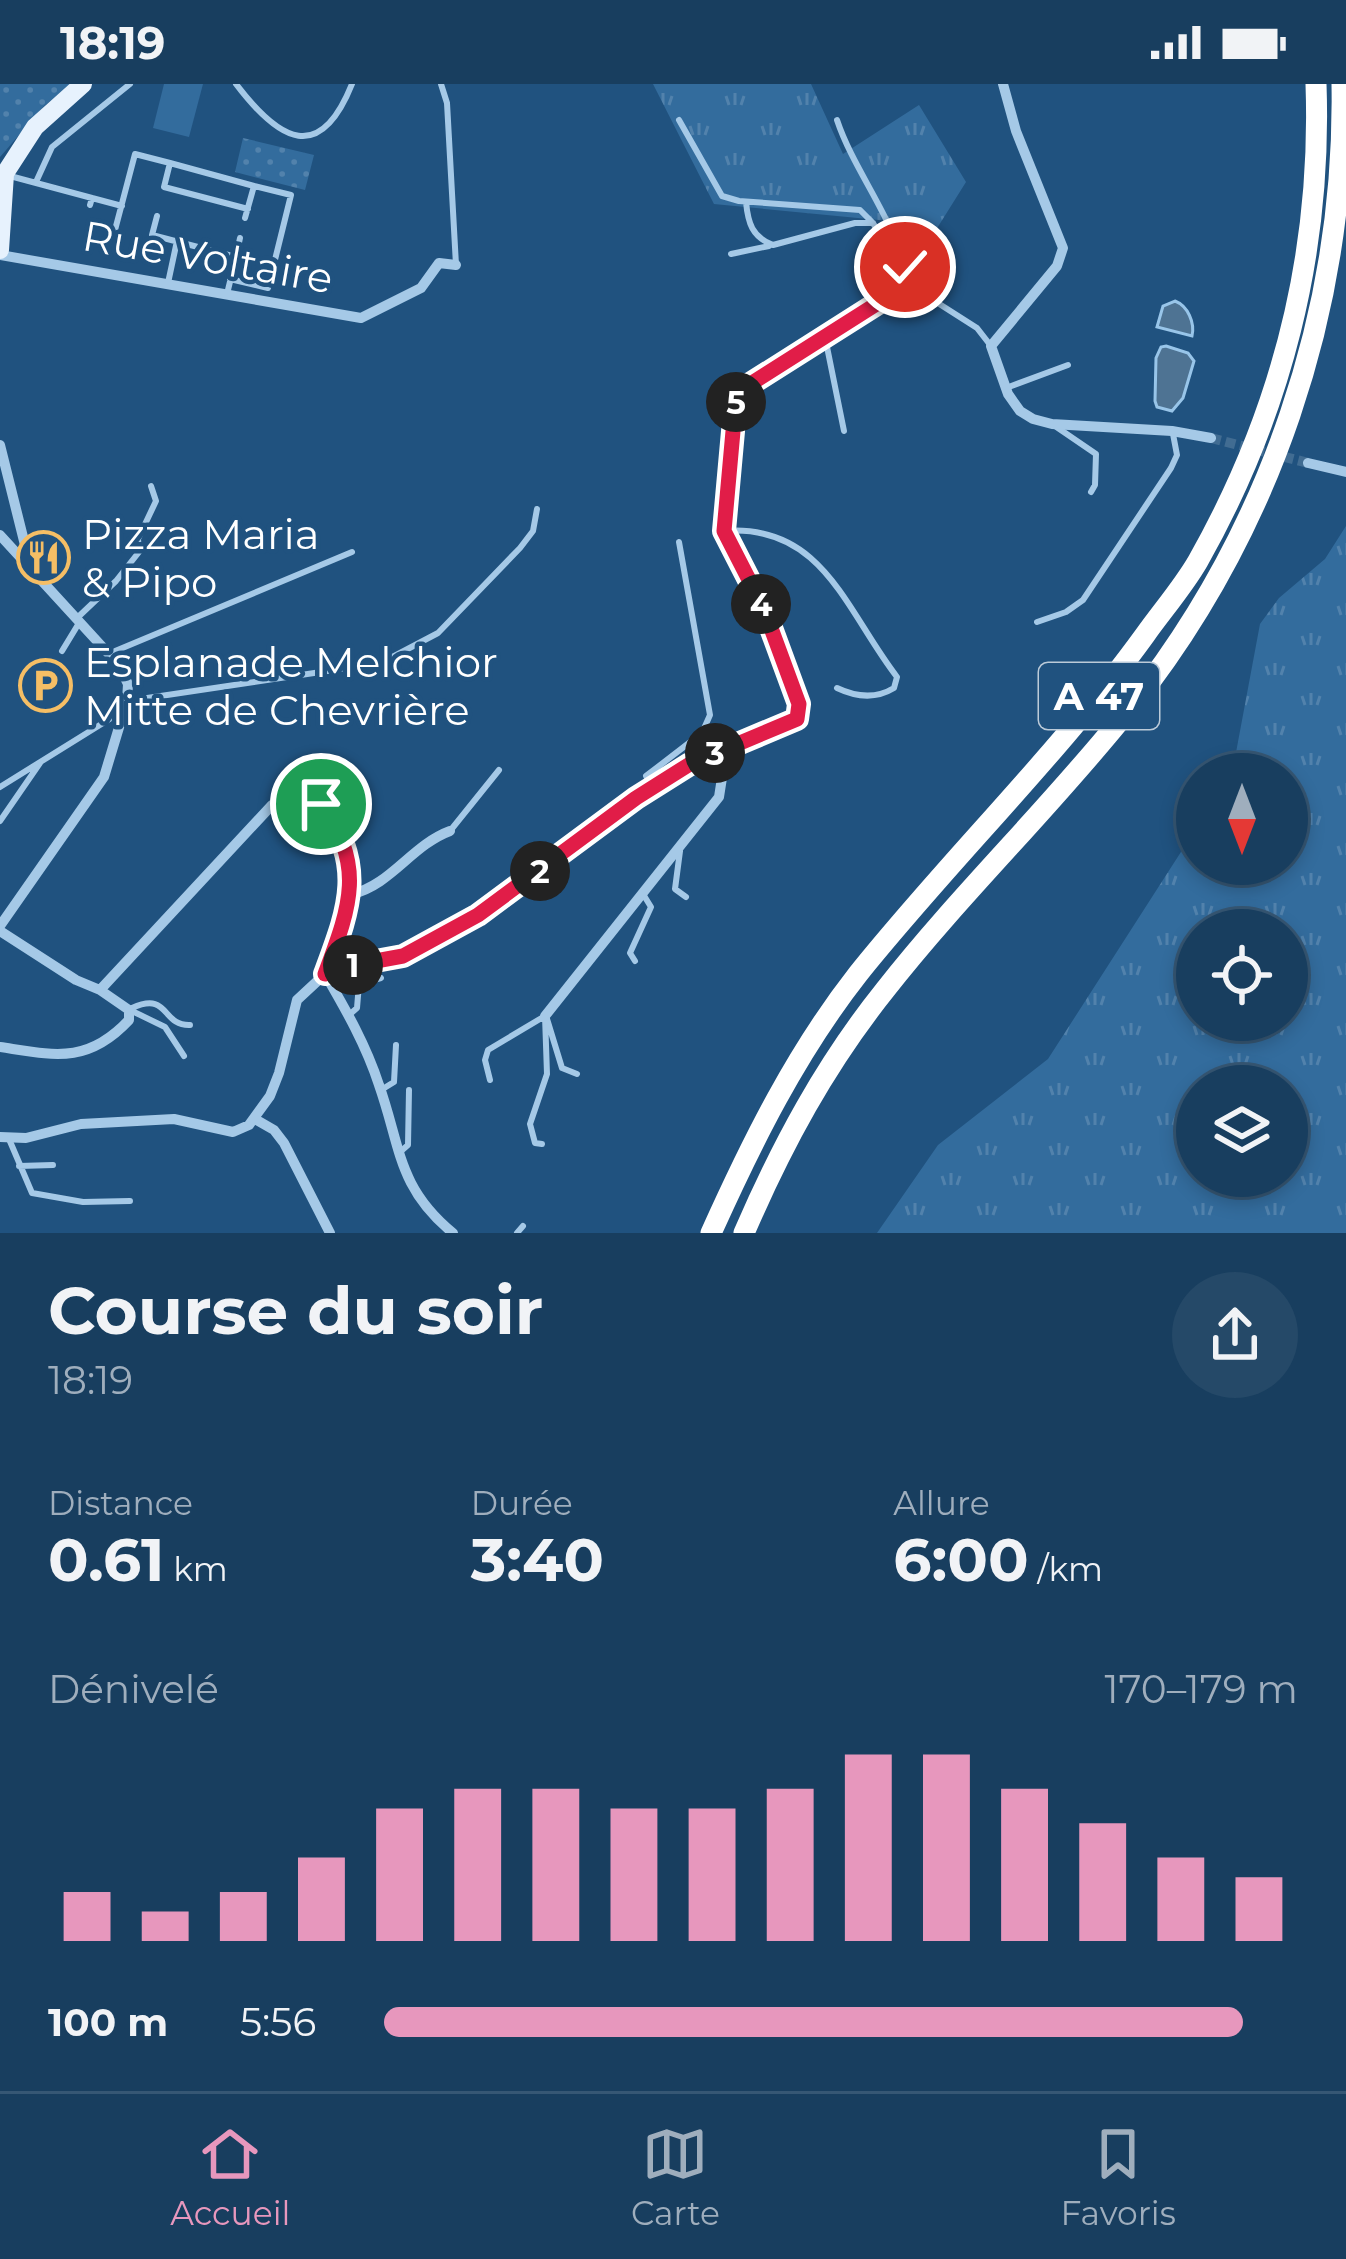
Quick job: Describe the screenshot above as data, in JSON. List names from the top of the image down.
{
  "streets": {
    "highway": ["A 47"],
    "street": ["Rue Voltaire"]
  },
  "places": {
    "restaurant": ["Pizza Maria & Pipo"],
    "parking": ["Esplanade Melchior Mitte de Chevrière"]
  },
  "north": "bottom",
  "page": {
    "status": "18:19",
    "pins": [
      "5",
      "4",
      "3",
      "2",
      "1"
    ],
    "heading": ["Course du soir", "18:19"],
    "stats": [
      ["Distance", "0.61 km"],
      ["Durée", "3:40"],
      ["Allure", "6:00 /km"]
    ],
    "chart": ["Dénivelé", "170–179 m"],
    "list": [
      {
        "name": "100 m",
        "note": "5:56"
      }
    ],
    "tabs": ["Accueil", "Carte", "Favoris"]
  }
}
